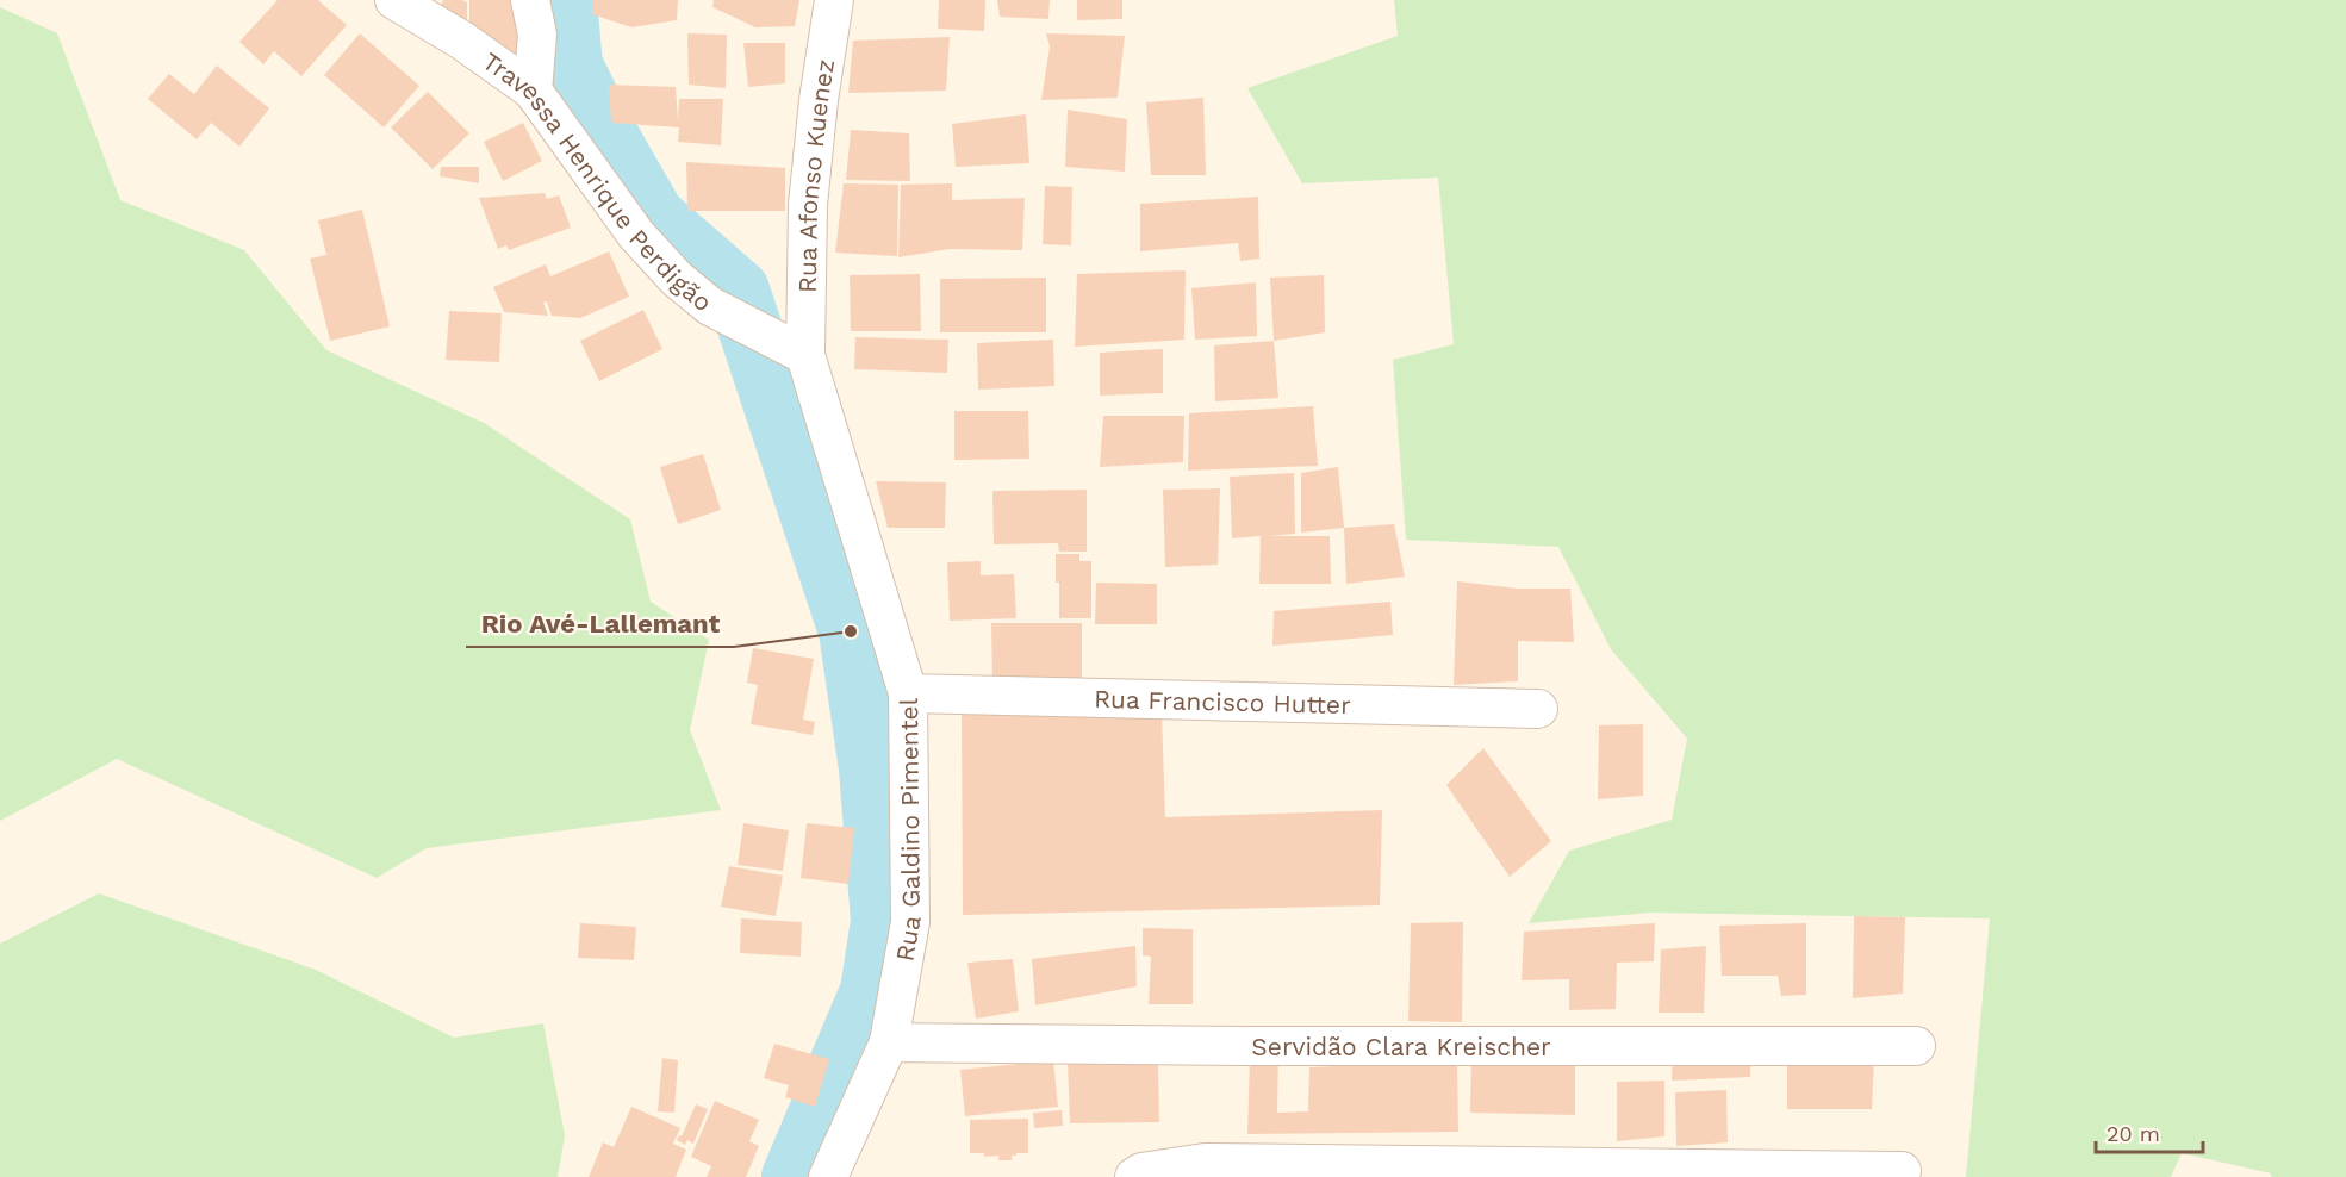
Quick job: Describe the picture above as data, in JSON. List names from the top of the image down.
{
  "streets": {
    "street": [
      "Rua Afonso Kuenez",
      "Travessa Henrique Perdigão",
      "Rua Francisco Hutter",
      "Rua Galdino Pimentel",
      "Servidão Clara Kreischer"
    ]
  },
  "crossings": [
    ["Rua Afonso Kuenez", "Travessa Henrique Perdigão"],
    ["Rua Afonso Kuenez", "Rua Galdino Pimentel"],
    ["Travessa Henrique Perdigão", "Rua Galdino Pimentel"],
    ["Rua Francisco Hutter", "Rua Galdino Pimentel"],
    ["Rua Galdino Pimentel", "Servidão Clara Kreischer"]
  ],
  "places": ["Rio Avé‐Lallemant"],
  "scale_bar": "20 m"
}
